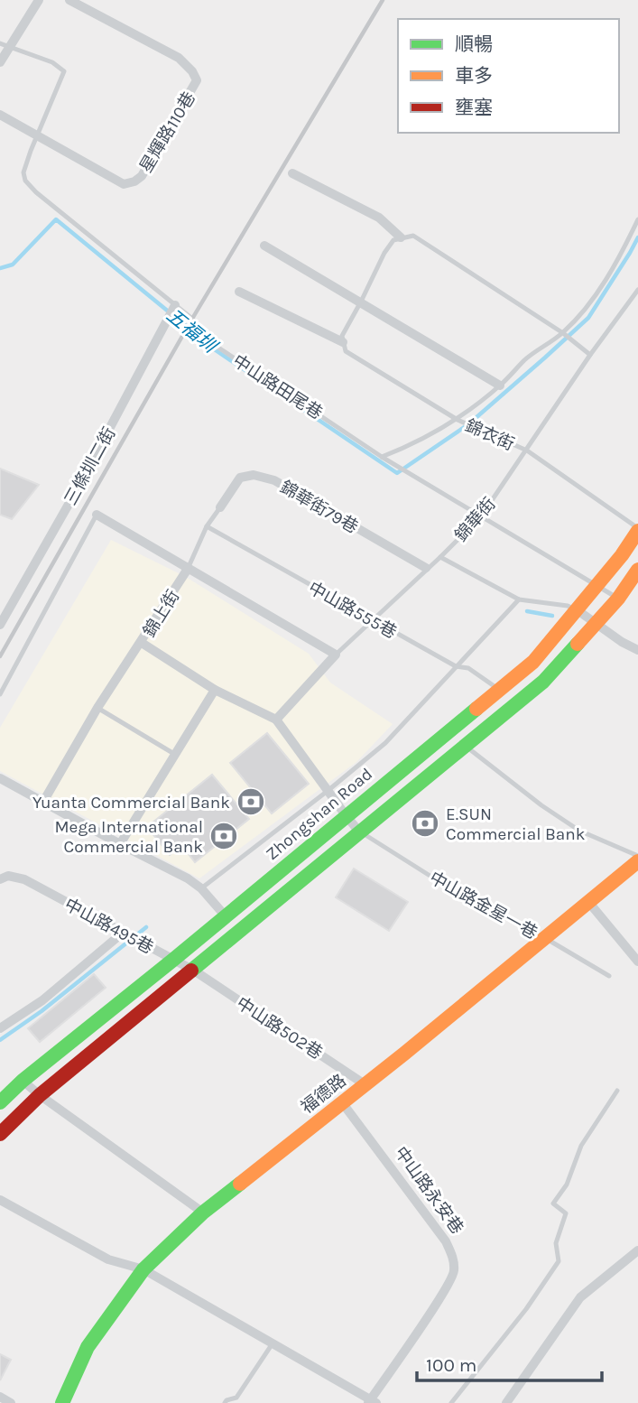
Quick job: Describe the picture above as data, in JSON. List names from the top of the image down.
{
  "streets": {
    "street": [
      "星輝路110巷",
      "錦衣街",
      "三條圳二街",
      "錦華街79巷",
      "錦華街",
      "錦上街",
      "Zhongshan Road",
      "中山路495巷",
      "中山路502巷",
      "福德路",
      "中山路永安巷"
    ],
    "lane": ["中山路田尾巷", "中山路555巷", "中山路金星一巷"]
  },
  "crossings": [
    ["星輝路110巷", "中山路田尾巷"],
    ["中山路田尾巷", "三條圳二街"],
    ["中山路田尾巷", "錦華街"],
    ["中山路田尾巷", "Zhongshan Road"],
    ["錦衣街", "錦華街"],
    ["錦衣街", "Zhongshan Road"],
    ["錦華街79巷", "錦華街"],
    ["錦華街", "中山路555巷"],
    ["錦華街", "錦上街"],
    ["中山路555巷", "Zhongshan Road"],
    ["Zhongshan Road", "中山路495巷"],
    ["中山路金星一巷", "福德路"],
    ["中山路495巷", "中山路502巷"],
    ["中山路502巷", "福德路"],
    ["福德路", "中山路永安巷"]
  ],
  "water": ["五福圳"],
  "places": {
    "bank": ["Yuanta Commercial Bank", "E.SUN Commercial Bank", "Mega International Commercial Bank"]
  },
  "legend": ["順暢", "車多", "壅塞"],
  "scale_bar": "100 m"
}
